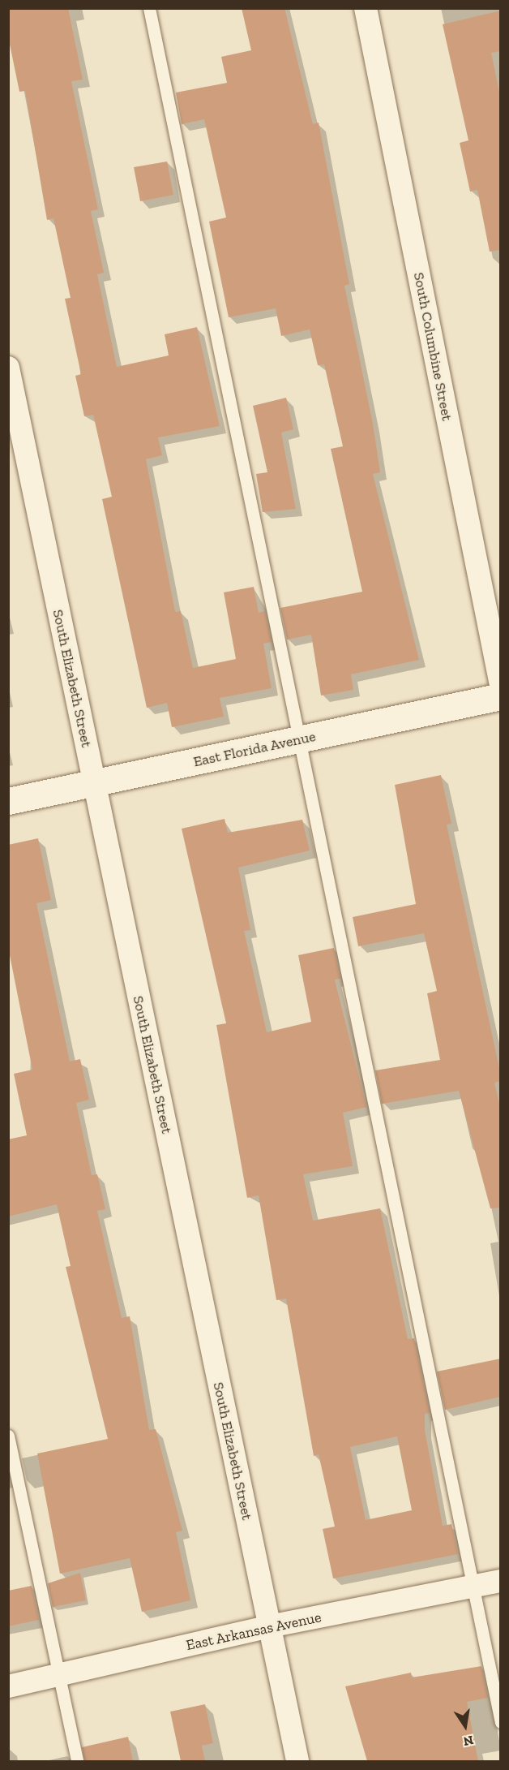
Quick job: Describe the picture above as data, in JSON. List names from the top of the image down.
{
  "streets": {
    "street": [
      "South Columbine Street",
      "South Elizabeth Street",
      "East Florida Avenue",
      "East Arkansas Avenue"
    ]
  },
  "crossings": [
    ["South Elizabeth Street", "East Florida Avenue"],
    ["South Elizabeth Street", "East Arkansas Avenue"]
  ],
  "north": "bottom"
}
